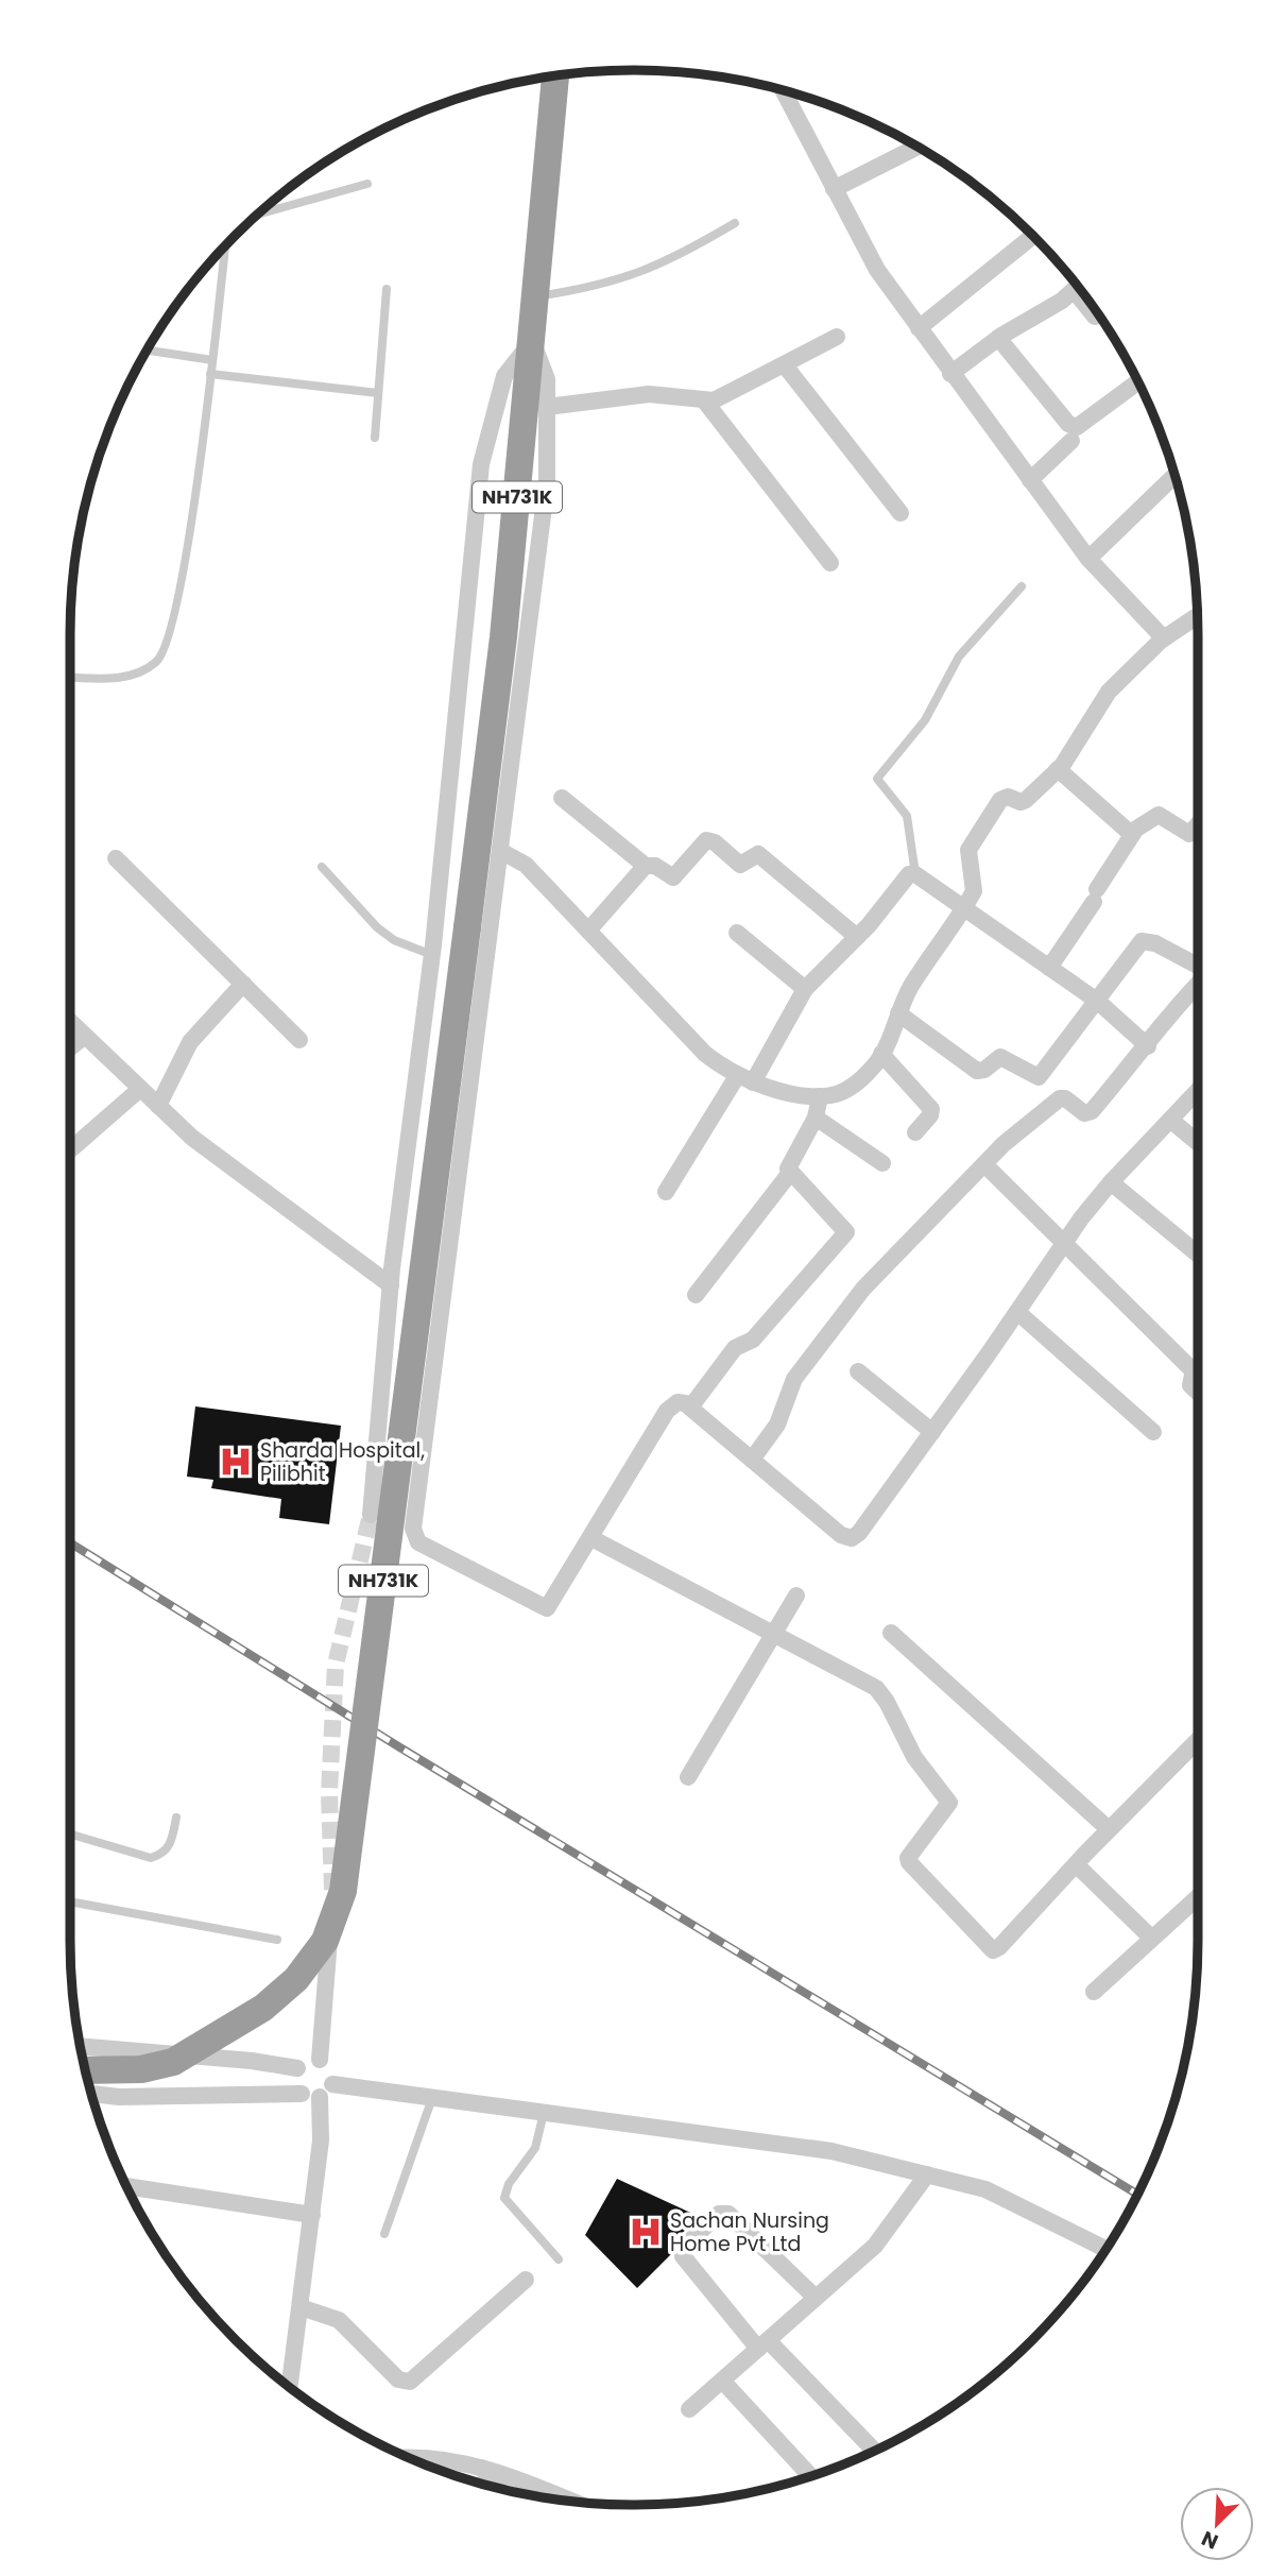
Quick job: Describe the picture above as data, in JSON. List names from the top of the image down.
{
  "streets": {
    "highway": ["NH731K"]
  },
  "places": {
    "hospital": ["Sharda Hospital, Pilibhit", "Sachan Nursing Home Pvt Ltd"]
  },
  "north": "bottom left"
}
